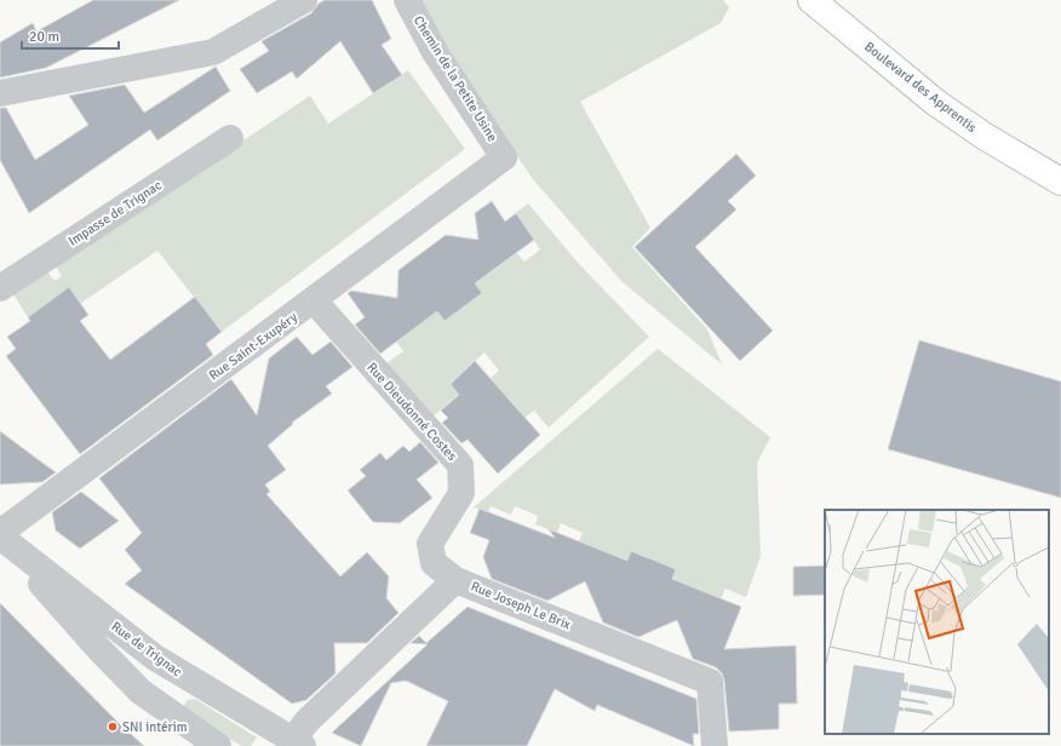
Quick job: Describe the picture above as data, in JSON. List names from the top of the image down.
{
  "streets": {
    "main road": ["Boulevard des Apprentis"],
    "street": [
      "Chemin de la Petite Usine",
      "Impasse de Trignac",
      "Rue Saint-Exupéry",
      "Rue Dieudonné Costes",
      "Rue Joseph Le Brix",
      "Rue de Trignac"
    ]
  },
  "crossings": [
    ["Chemin de la Petite Usine", "Rue Saint-Exupéry"],
    ["Rue Saint-Exupéry", "Rue Dieudonné Costes"],
    ["Rue Saint-Exupéry", "Rue de Trignac"],
    ["Rue Dieudonné Costes", "Rue Joseph Le Brix"],
    ["Rue Joseph Le Brix", "Rue de Trignac"]
  ],
  "places": ["SNI intérim"],
  "scale_bar": "20 m"
}
